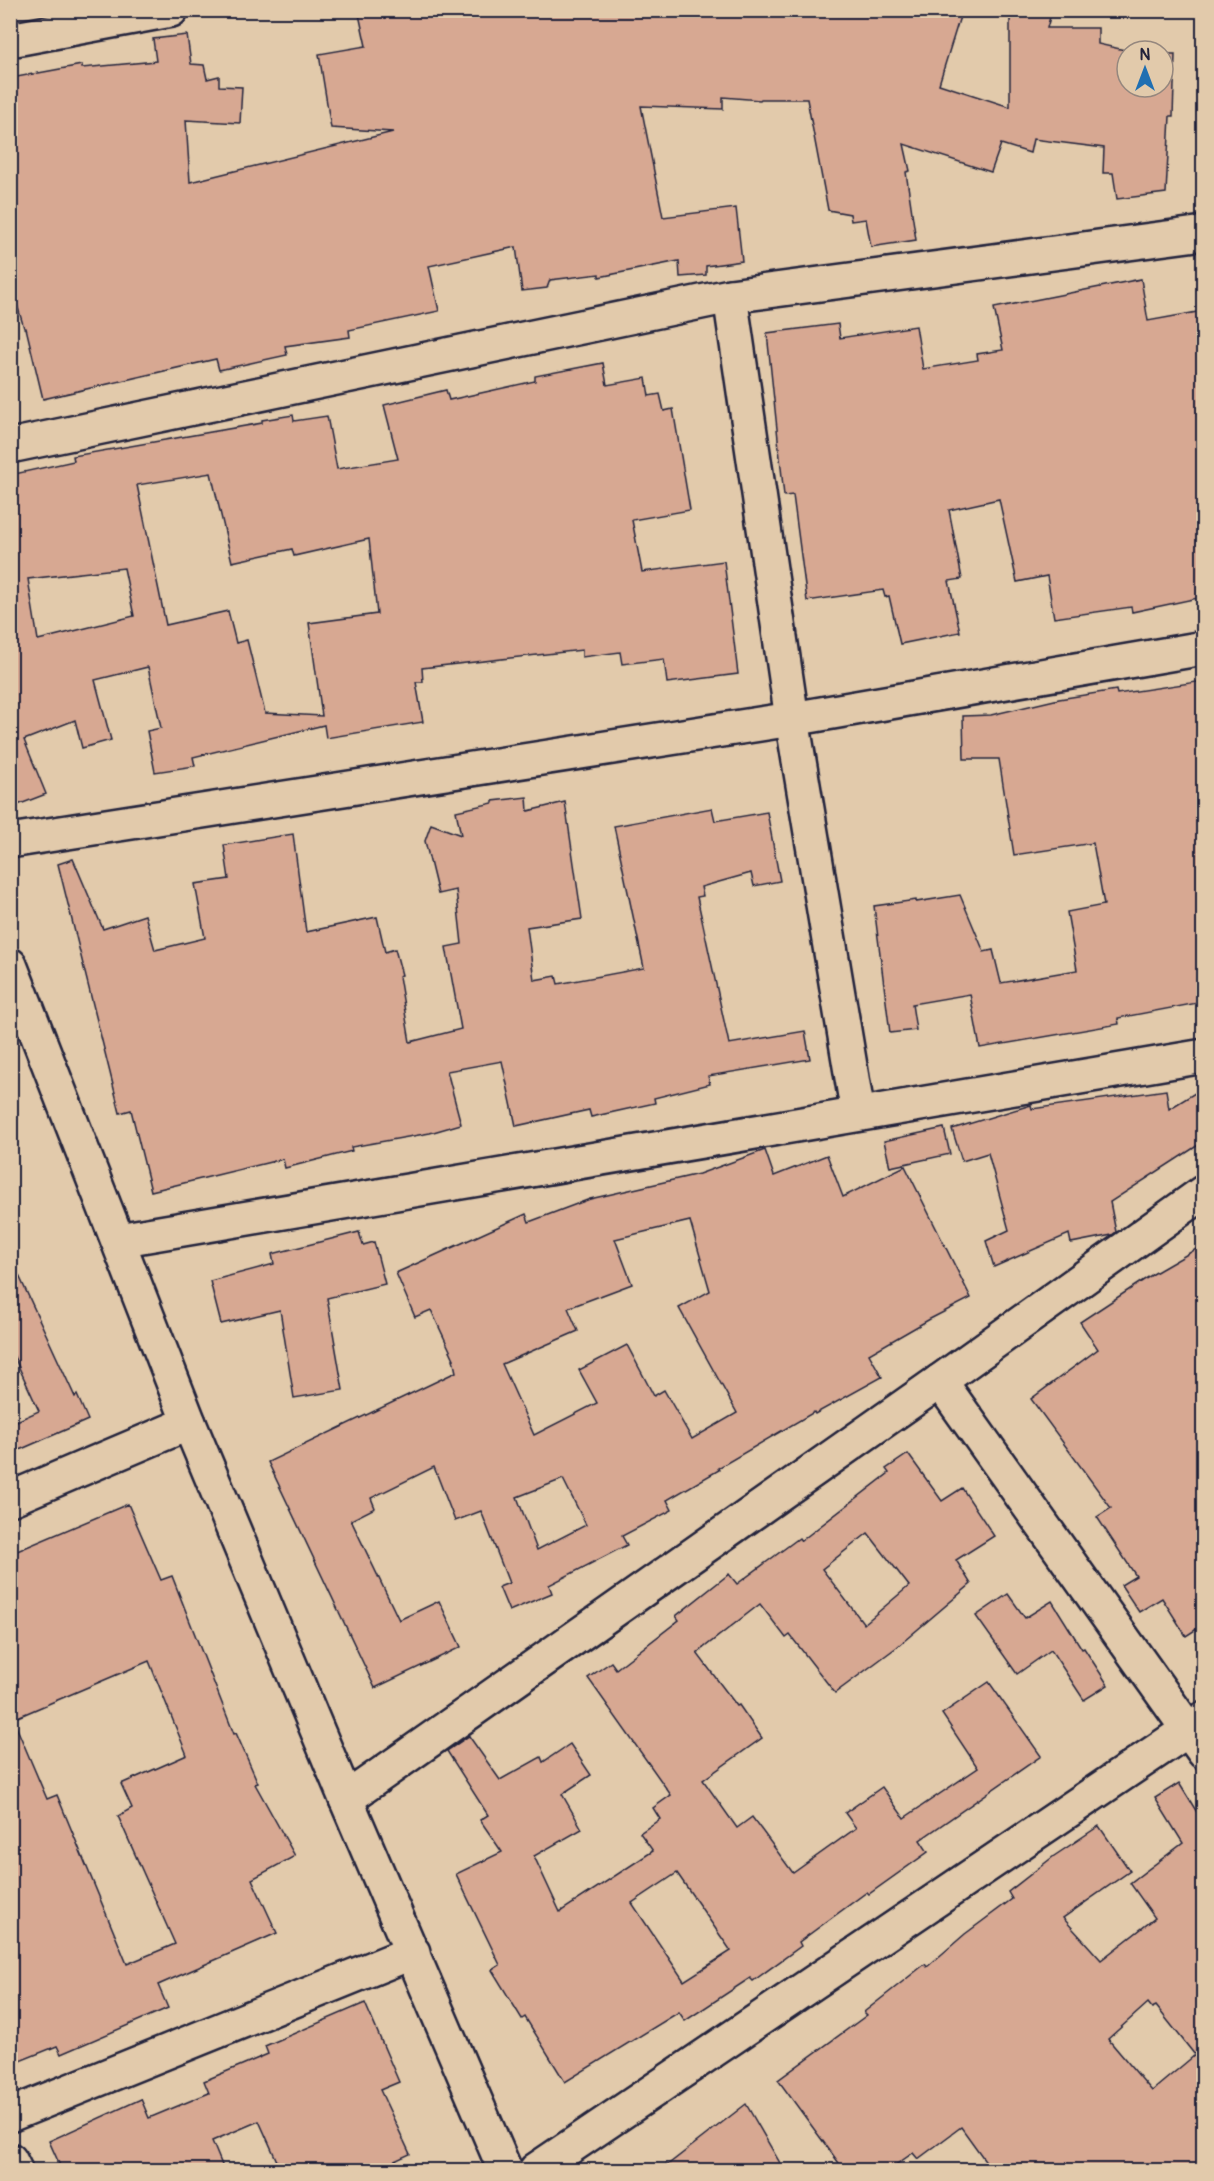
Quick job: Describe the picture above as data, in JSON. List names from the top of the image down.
{
  "north": "top"
}
